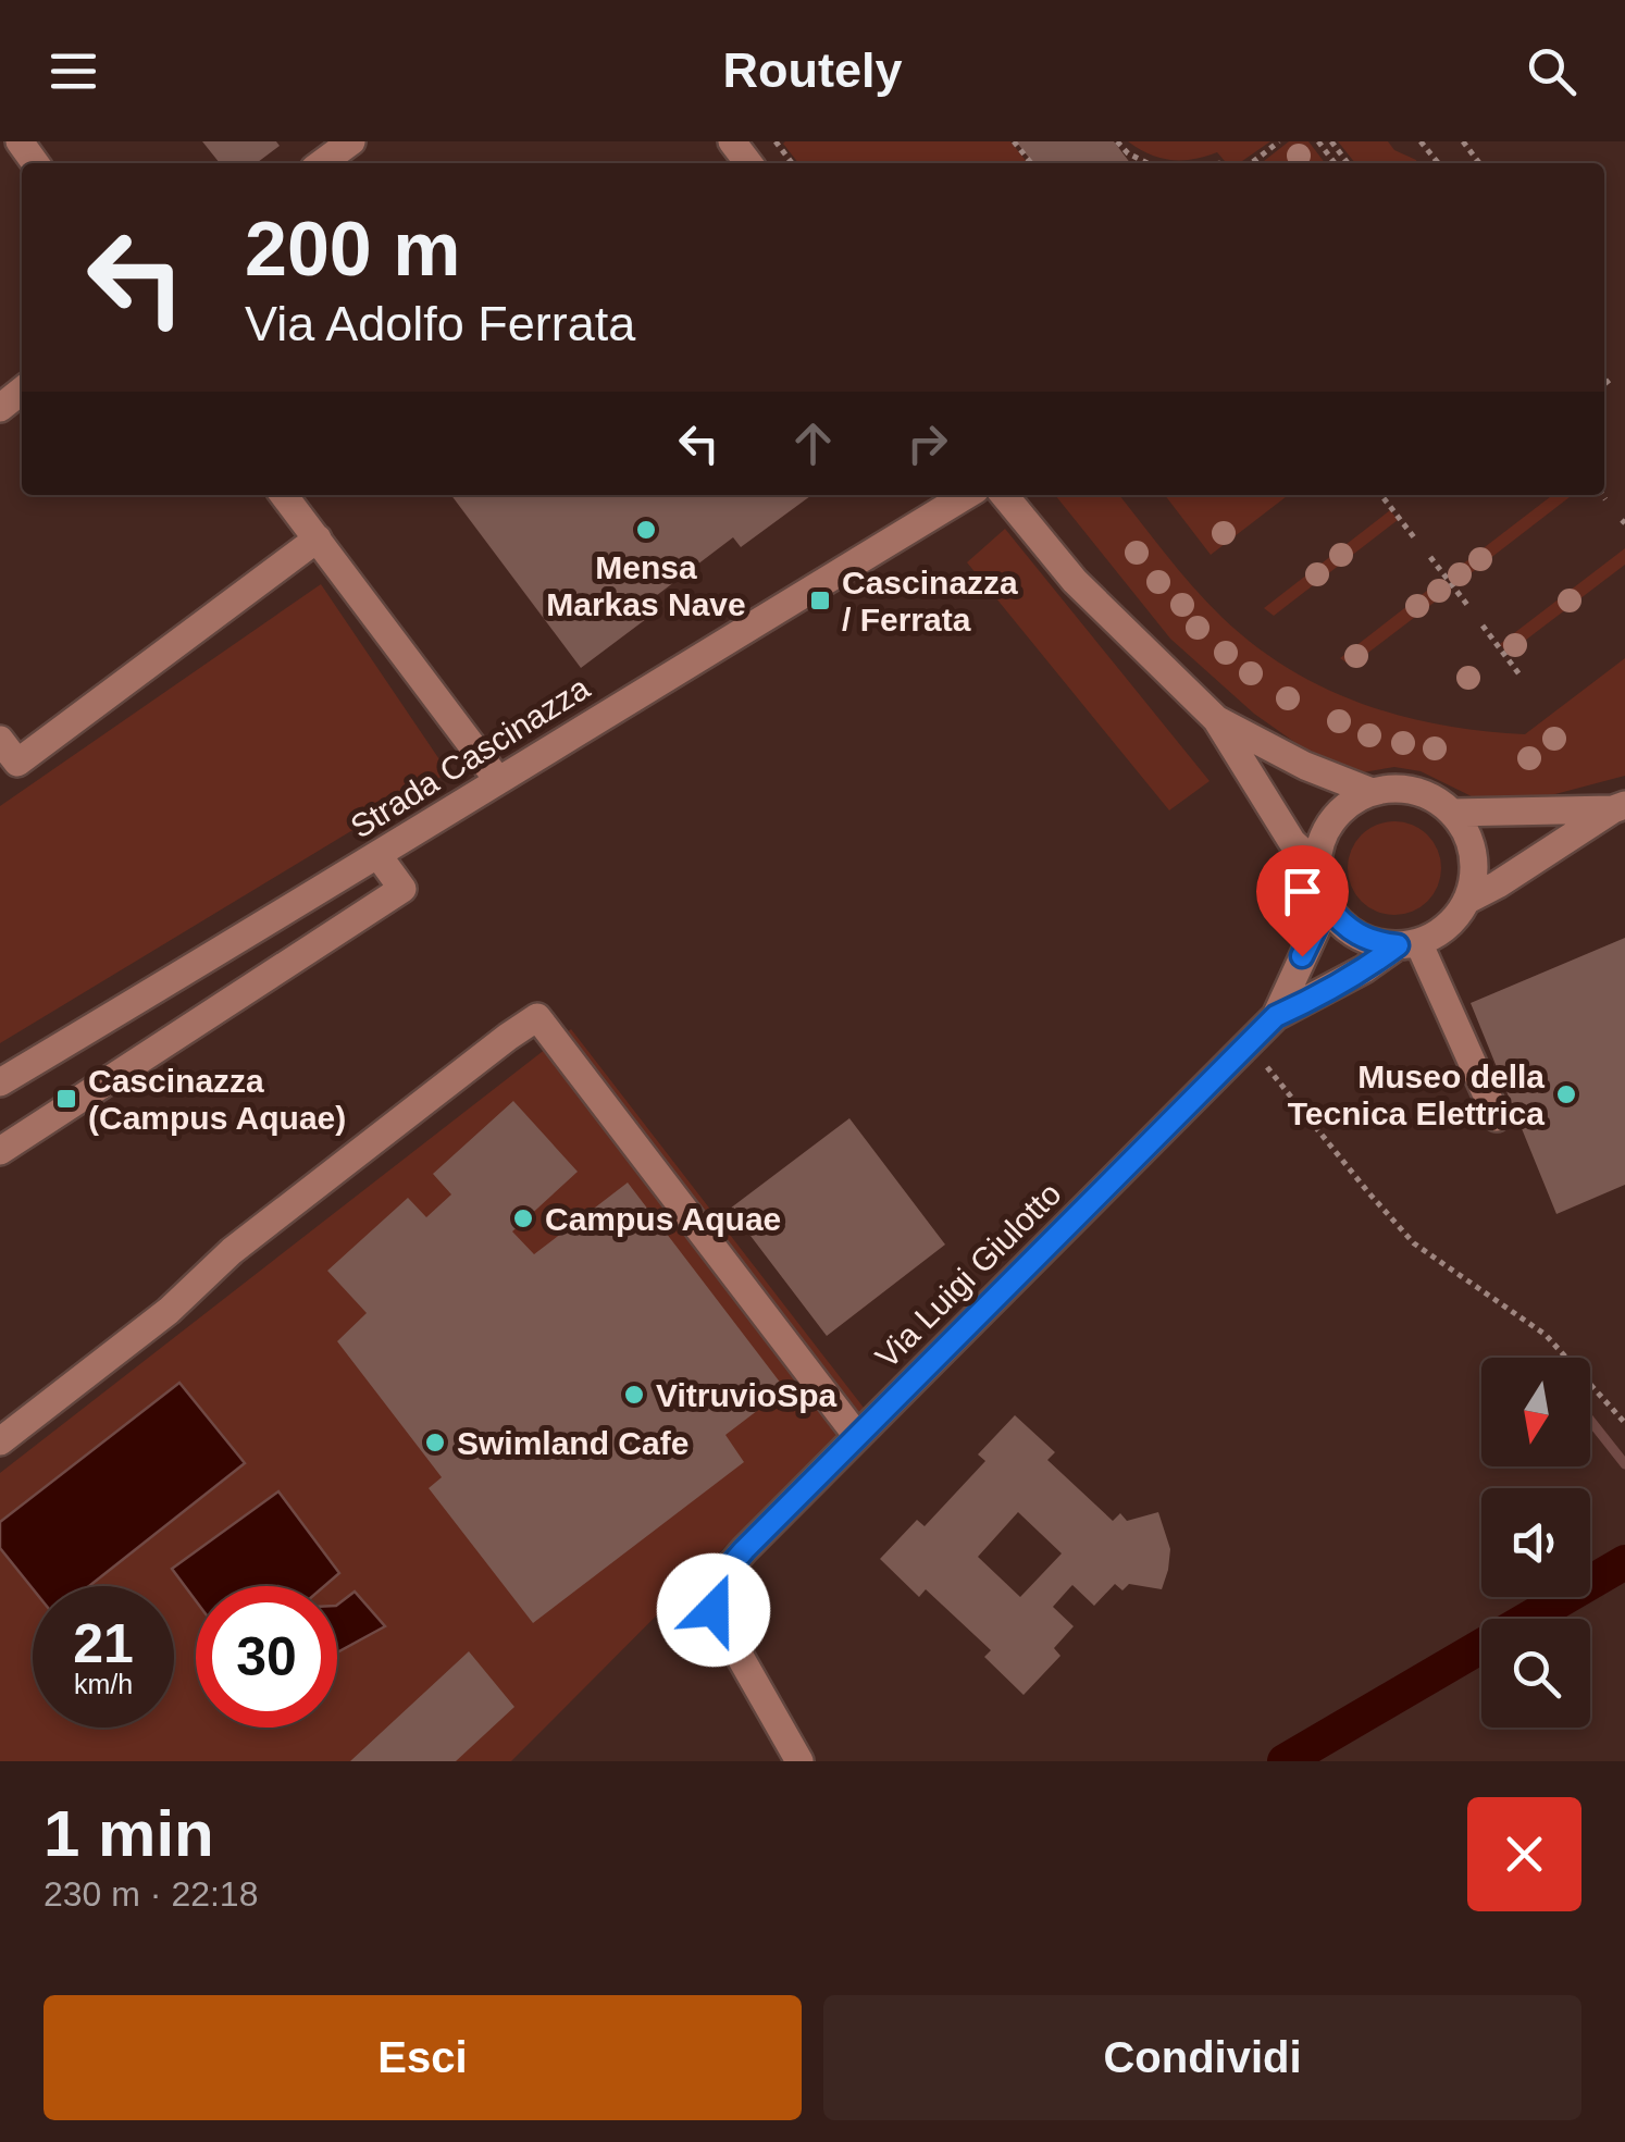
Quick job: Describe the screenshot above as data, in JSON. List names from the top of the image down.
{
  "streets": {
    "street": ["Strada Cascinazza", "Via Luigi Giulotto"]
  },
  "places": {
    "other": [
      "Mensa Markas Nave",
      "Museo della Tecnica Elettrica",
      "Campus Aquae",
      "VitruvioSpa",
      "Swimland Cafe"
    ],
    "transit": ["Cascinazza / Ferrata", "Cascinazza (Campus Aquae)"]
  },
  "north": "bottom",
  "page": {
    "header": "Routely",
    "turn": ["200 m", "Via Adolfo Ferrata"],
    "speed": "21 km/h",
    "limit": "30",
    "heading": ["1 min", "230 m · 22:18"],
    "buttons": ["Esci", "Condividi"]
  }
}
